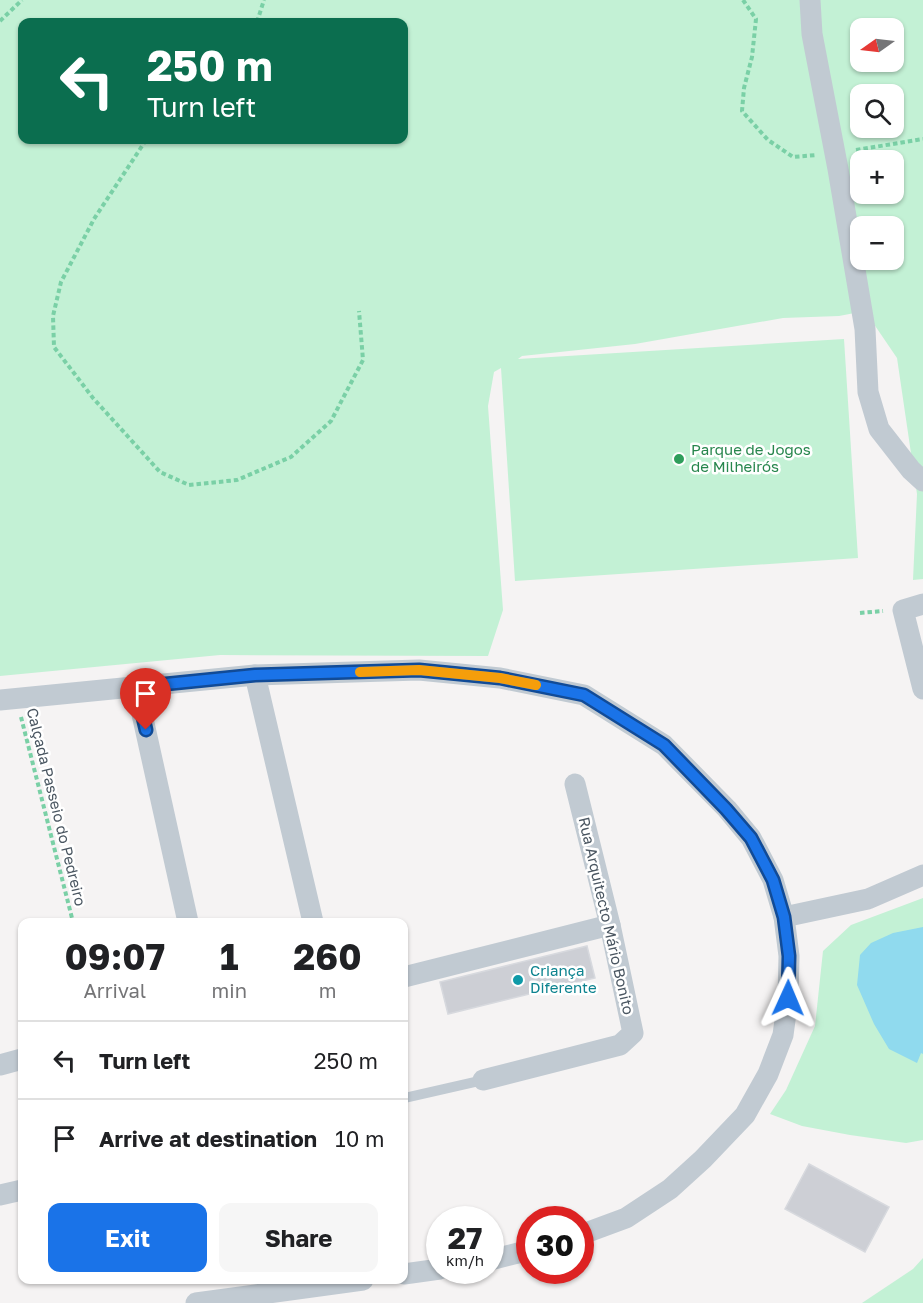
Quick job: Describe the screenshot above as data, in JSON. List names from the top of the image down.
{
  "streets": {
    "street": ["Rua Arquitecto Mário Bonito"],
    "path": ["Calçada Passeio do Pedreiro"]
  },
  "places": ["Parque de Jogos de Milheirós", "Criança Diferente"],
  "north": "left",
  "page": {
    "map_buttons": ["+", "−"],
    "turn": ["250 m", "Turn left"],
    "eta": [
      "09:07",
      "Arrival",
      "1",
      "min",
      "260",
      "m"
    ],
    "list": [
      {
        "name": "Turn left",
        "value": "250 m"
      },
      {
        "name": "Arrive at destination",
        "value": "10 m"
      }
    ],
    "buttons": ["Exit", "Share"],
    "speed": "27 km/h",
    "limit": "30"
  }
}
